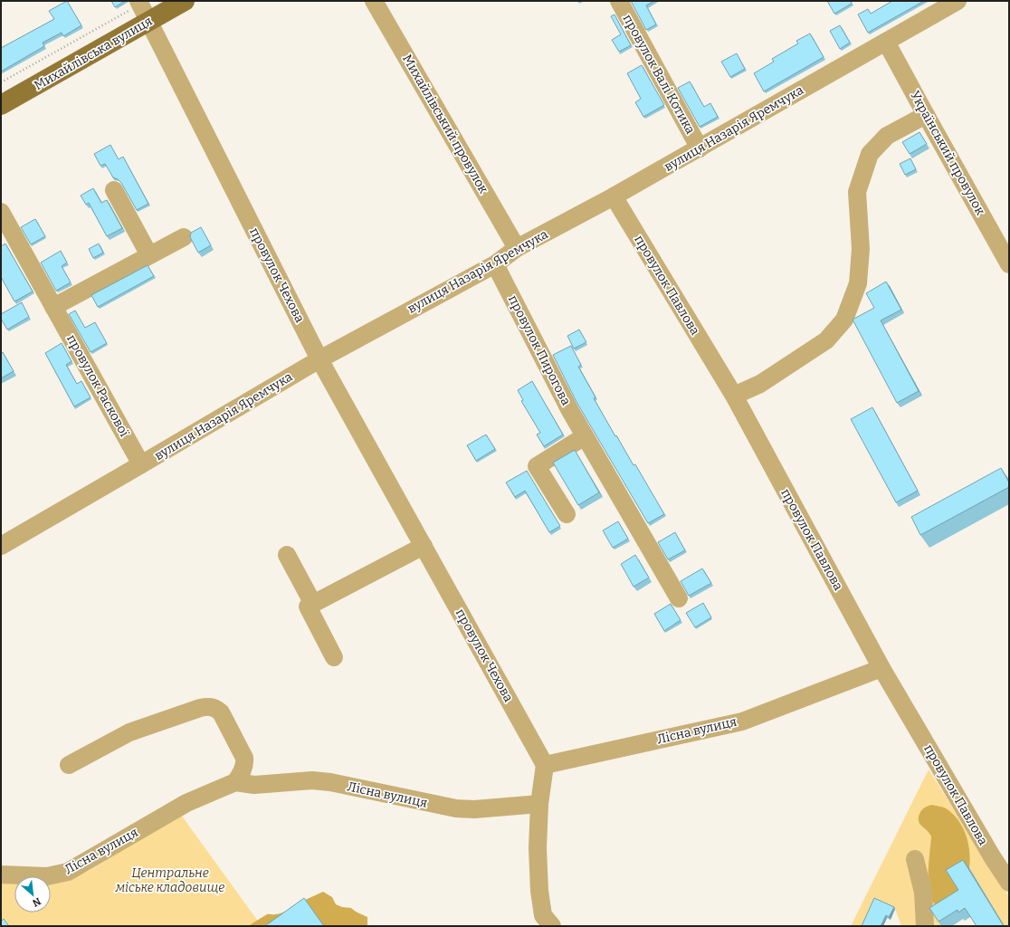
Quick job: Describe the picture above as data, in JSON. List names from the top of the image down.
{
  "streets": {
    "main road": ["Михайлівська вулиця"],
    "street": [
      "провулок Валі Котика",
      "Михайлівський провулок",
      "вулиця Назарія Яремчука",
      "Український провулок",
      "провулок Чехова",
      "провулок Павлова",
      "провулок Пирогова",
      "провулок Раскової",
      "Лісна вулиця"
    ]
  },
  "crossings": [
    ["Михайлівська вулиця", "провулок Чехова"],
    ["провулок Валі Котика", "вулиця Назарія Яремчука"],
    ["Михайлівський провулок", "вулиця Назарія Яремчука"],
    ["вулиця Назарія Яремчука", "Український провулок"],
    ["вулиця Назарія Яремчука", "провулок Чехова"],
    ["вулиця Назарія Яремчука", "провулок Павлова"],
    ["вулиця Назарія Яремчука", "провулок Пирогова"],
    ["вулиця Назарія Яремчука", "провулок Раскової"],
    ["провулок Чехова", "Лісна вулиця"],
    ["провулок Павлова", "Лісна вулиця"]
  ],
  "parks": ["Центральне міське кладовище"],
  "north": "bottom right"
}
